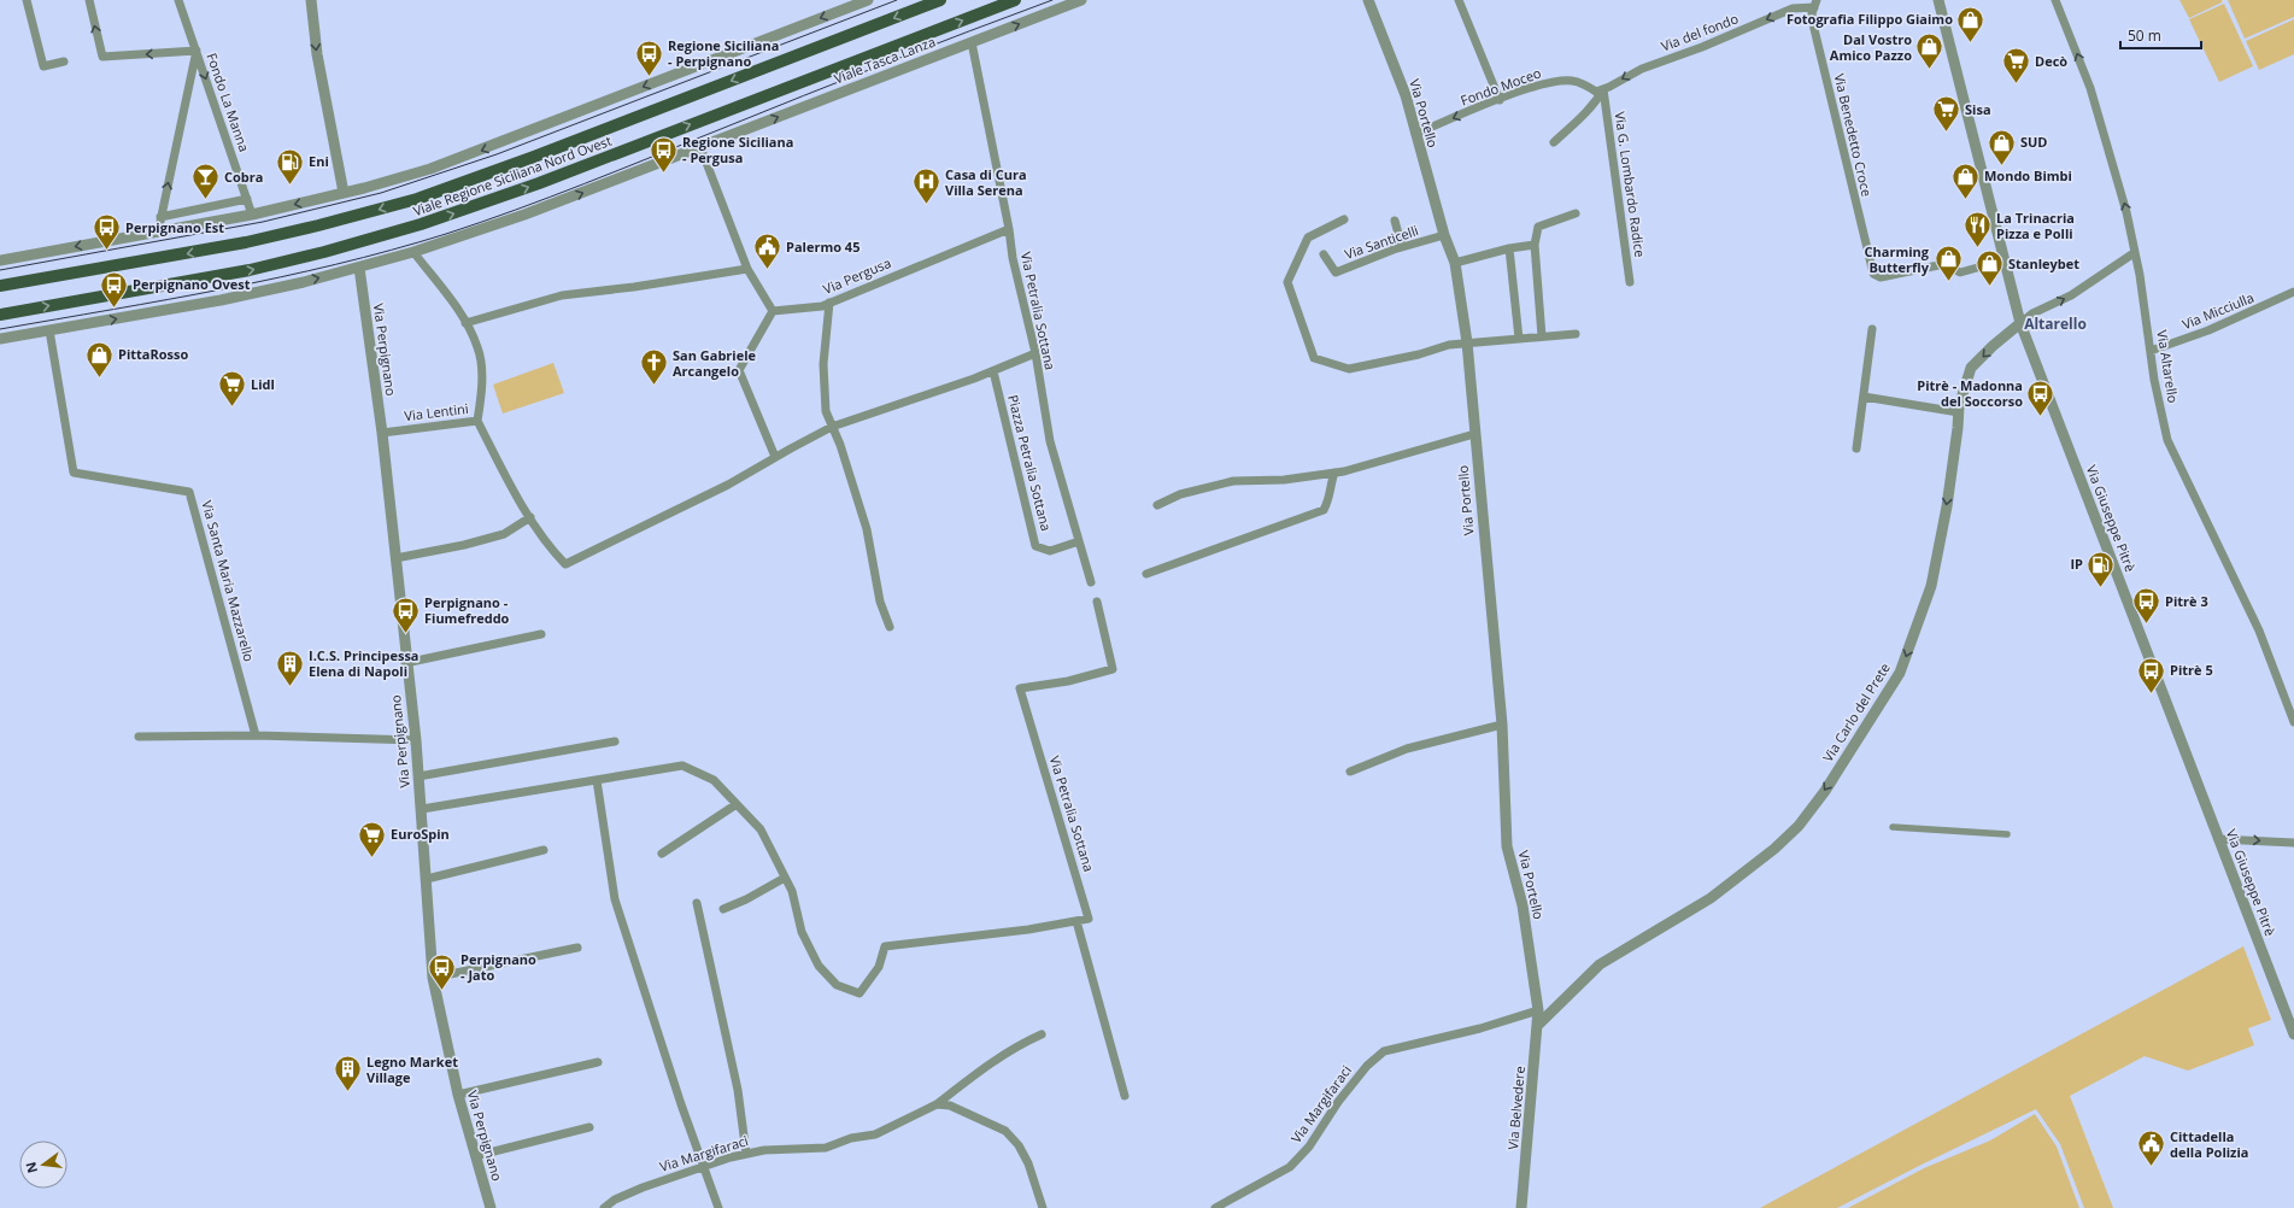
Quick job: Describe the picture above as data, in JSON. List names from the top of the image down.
{
  "streets": {
    "main road": ["Viale Regione Siciliana Nord Ovest"],
    "street": [
      "Via del fondo",
      "Viale Tasca Lanza",
      "Fondo Moceo",
      "Fondo La Manna",
      "Via Portello",
      "Via Benedetto Croce",
      "Via G. Lombardo Radice",
      "Via Santicelli",
      "Via Pergusa",
      "Via Petralia Sottana",
      "Via Micciulla",
      "Via Perpignano",
      "Via Altarello",
      "Via Lentini",
      "Piazza Petralia Sottana",
      "Via Giuseppe Pitrè",
      "Via Santa Maria Mazzarello",
      "Via Carlo del Prete",
      "Via Margifaraci",
      "Via Belvedere"
    ]
  },
  "crossings": [
    ["Via del fondo", "Fondo Moceo"],
    ["Via del fondo", "Via Benedetto Croce"],
    ["Via del fondo", "Via G. Lombardo Radice"],
    ["Viale Tasca Lanza", "Via Petralia Sottana"],
    ["Fondo Moceo", "Via Portello"],
    ["Fondo Moceo", "Via G. Lombardo Radice"],
    ["Via Portello", "Via Santicelli"],
    ["Via Portello", "Via Margifaraci"],
    ["Via Portello", "Via Belvedere"],
    ["Via Benedetto Croce", "Via Giuseppe Pitrè"],
    ["Via Pergusa", "Via Petralia Sottana"],
    ["Via Petralia Sottana", "Piazza Petralia Sottana"],
    ["Via Micciulla", "Via Altarello"],
    ["Via Perpignano", "Via Lentini"],
    ["Via Altarello", "Via Carlo del Prete"],
    ["Via Giuseppe Pitrè", "Via Carlo del Prete"],
    ["Via Carlo del Prete", "Via Belvedere"],
    ["Via Margifaraci", "Via Belvedere"]
  ],
  "one_way": ["Via del fondo", "Fondo Moceo", "Fondo La Manna"],
  "districts": ["Altarello"],
  "places": {
    "shop": [
      "Fotografia Filippo Giaimo",
      "Dal Vostro Amico Pazzo",
      "SUD",
      "Mondo Bimbi",
      "Charming Butterfly",
      "Stanleybet",
      "PittaRosso"
    ],
    "bus stop": [
      "Regione Siciliana - Perpignano",
      "Regione Siciliana - Pergusa",
      "Perpignano Est",
      "Perpignano Ovest",
      "Pitrè - Madonna del Soccorso",
      "Pitrè 3",
      "Perpignano - Fiumefreddo",
      "Pitrè 5",
      "Perpignano - Jato"
    ],
    "supermarket": [
      "Decò",
      "Sisa",
      "Lidl",
      "EuroSpin"
    ],
    "fuel station": ["Eni", "IP"],
    "bar": ["Cobra"],
    "hospital": ["Casa di Cura Villa Serena"],
    "restaurant": ["La Trinacria Pizza e Polli"],
    "public building": ["Palermo 45", "Cittadella della Polizia"],
    "church": ["San Gabriele Arcangelo"],
    "building": ["I.C.S. Principessa Elena di Napoli", "Legno Market Village"]
  },
  "scale_bar": "50 m",
  "north": "left"
}
